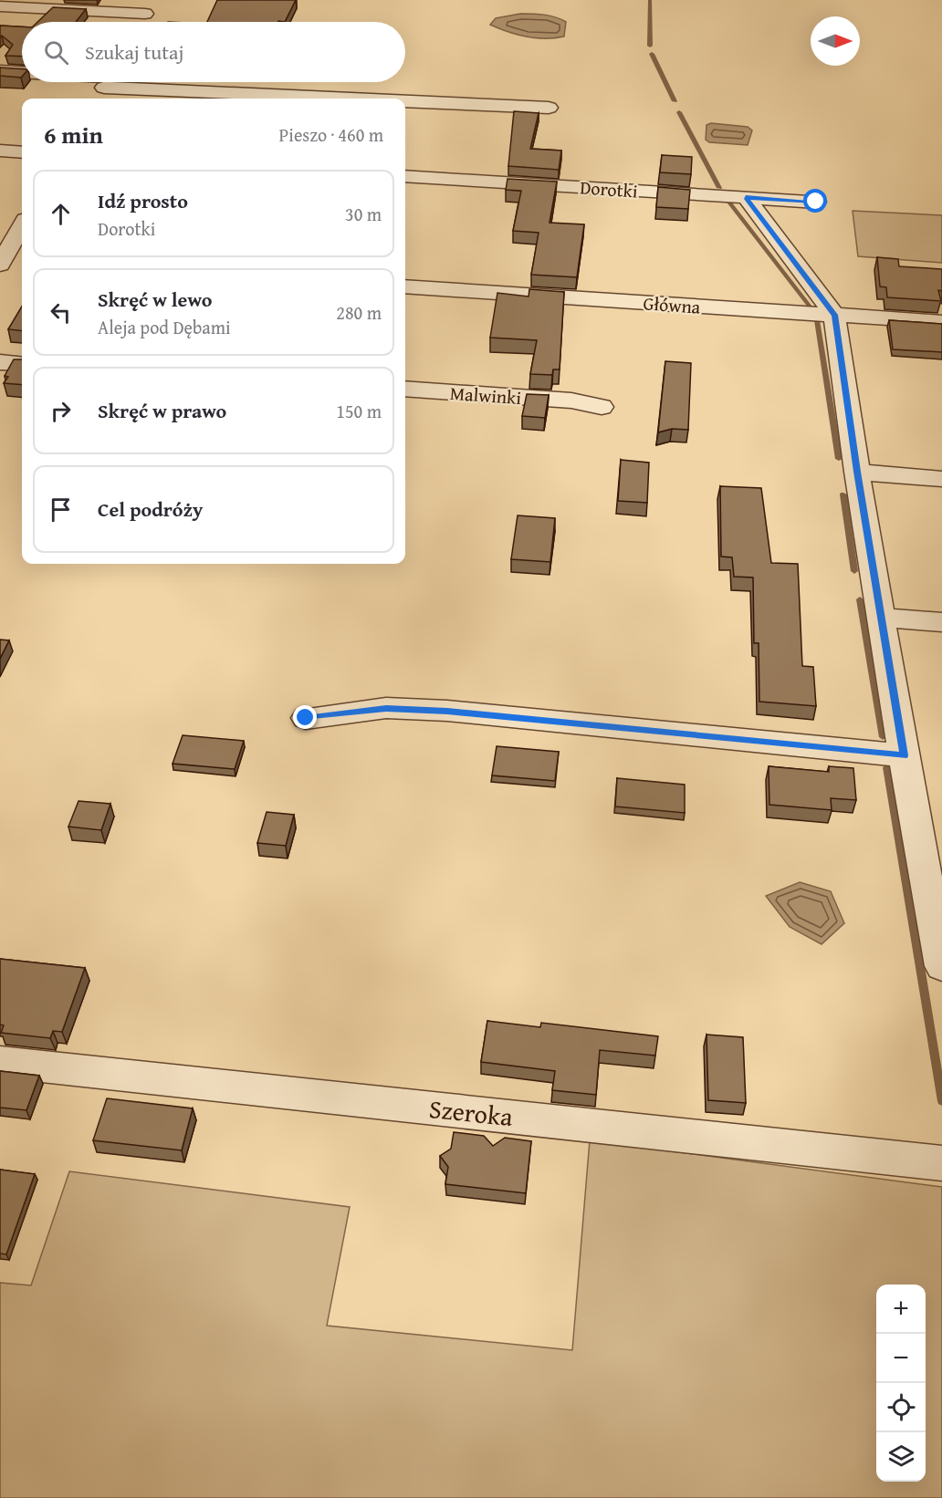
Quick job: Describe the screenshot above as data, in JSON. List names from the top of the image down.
{
  "streets": {
    "street": [
      "Dorotki",
      "Główna",
      "Malwinki",
      "Szeroka"
    ]
  },
  "north": "right",
  "page": {
    "search": "Szukaj tutaj",
    "heading": ["6 min", "Pieszo · 460 m"],
    "list": [
      ["Idź prosto", "Dorotki", "30 m"],
      ["Skręć w lewo", "Aleja pod Dębami", "280 m"],
      ["Skręć w prawo", "150 m"],
      "Cel podróży"
    ],
    "map_buttons": ["+", "−"]
  }
}
